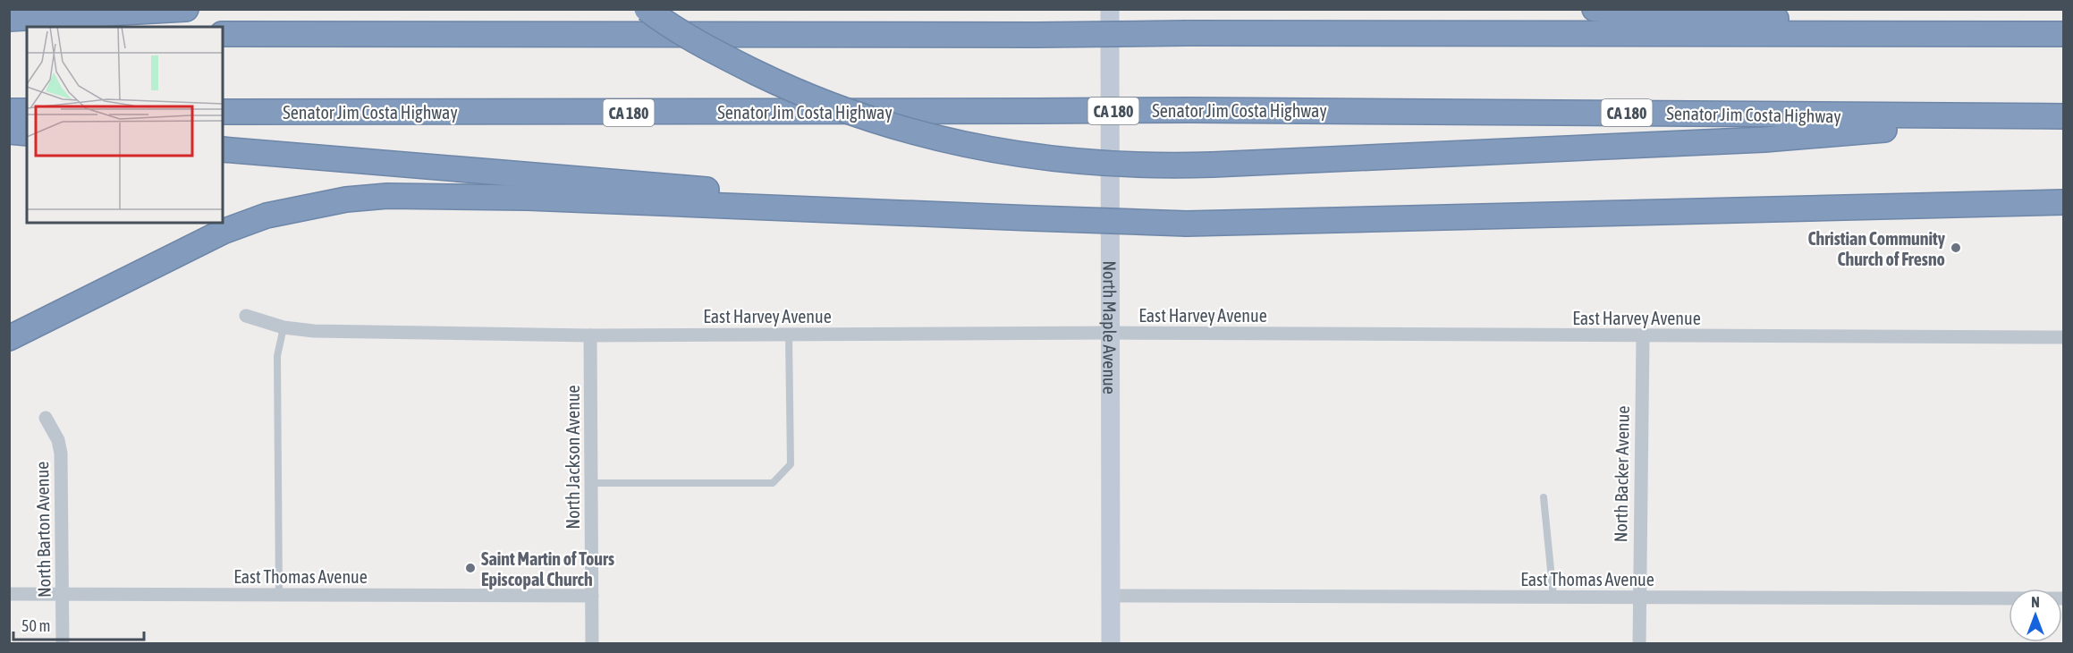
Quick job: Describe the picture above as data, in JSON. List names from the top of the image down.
{
  "streets": {
    "highway": ["Senator Jim Costa Highway", "CA 180"],
    "street": [
      "East Harvey Avenue",
      "North Maple Avenue",
      "North Jackson Avenue",
      "North Backer Avenue",
      "North Barton Avenue",
      "East Thomas Avenue"
    ]
  },
  "crossings": [
    ["East Harvey Avenue", "North Maple Avenue"],
    ["East Harvey Avenue", "North Jackson Avenue"],
    ["East Harvey Avenue", "North Backer Avenue"],
    ["North Maple Avenue", "East Thomas Avenue"],
    ["North Jackson Avenue", "East Thomas Avenue"],
    ["North Backer Avenue", "East Thomas Avenue"],
    ["North Barton Avenue", "East Thomas Avenue"]
  ],
  "places": ["Christian Community Church of Fresno", "Saint Martin of Tours Episcopal Church"],
  "scale_bar": "50 m",
  "north": "top"
}
